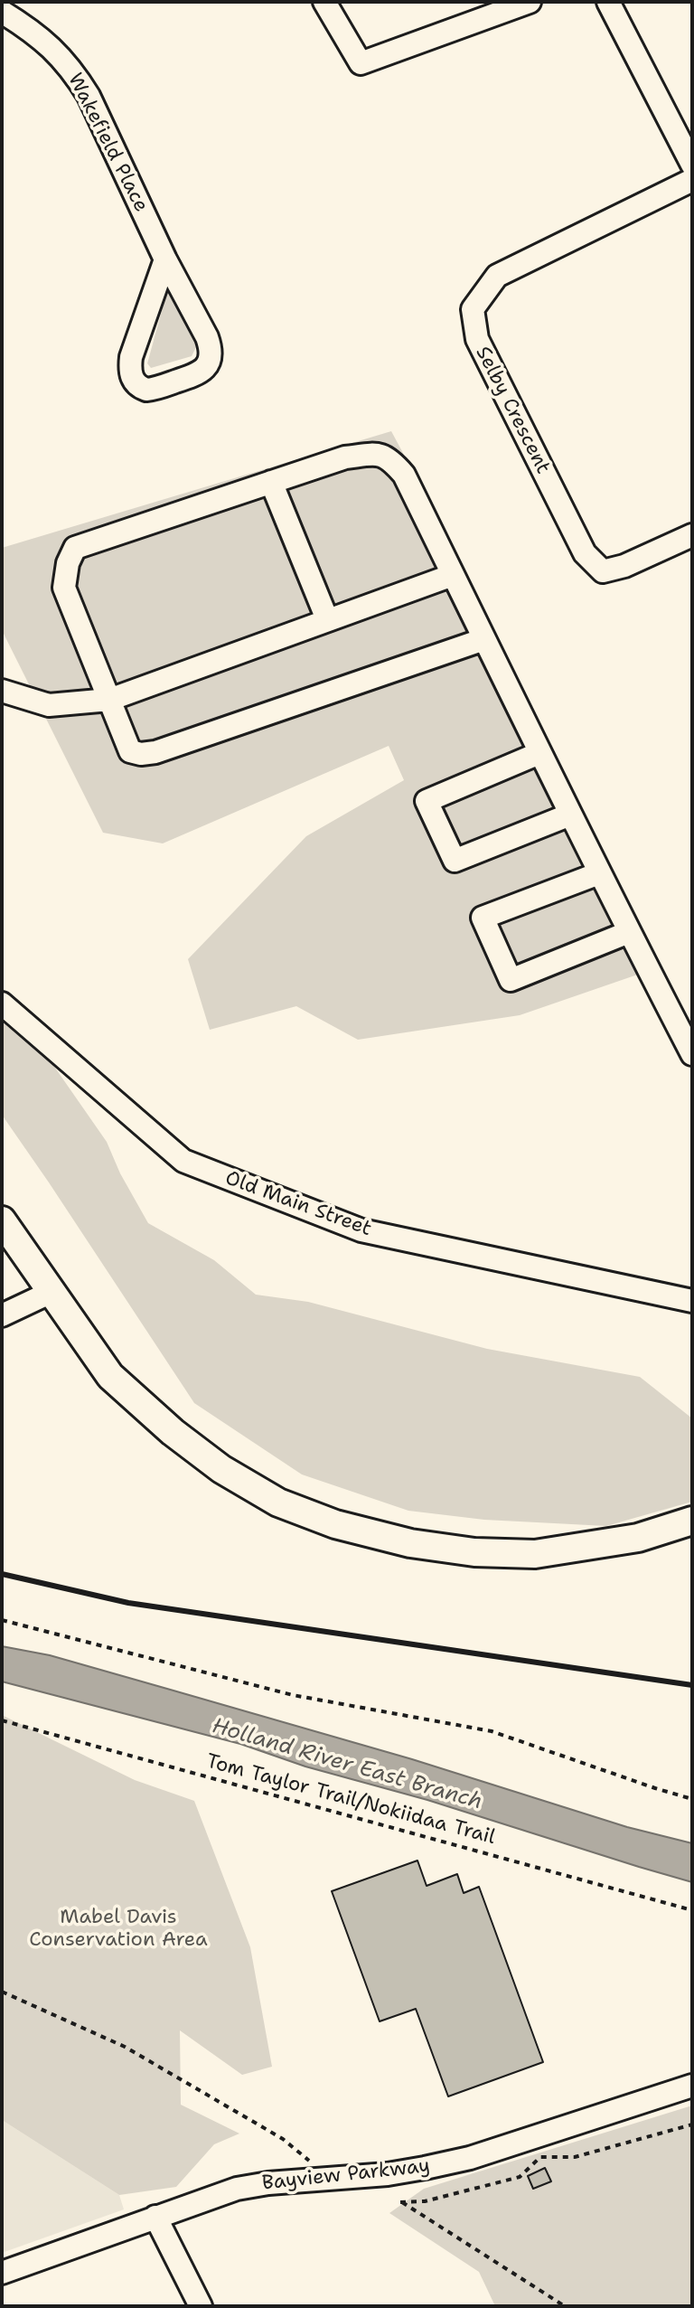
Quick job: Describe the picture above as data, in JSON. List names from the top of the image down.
{
  "streets": {
    "street": [
      "Wakefield Place",
      "Selby Crescent",
      "Old Main Street",
      "Bayview Parkway"
    ],
    "path": ["Tom Taylor Trail/Nokiidaa Trail"]
  },
  "water": ["Holland River East Branch"],
  "parks": ["Mabel Davis Conservation Area"]
}
